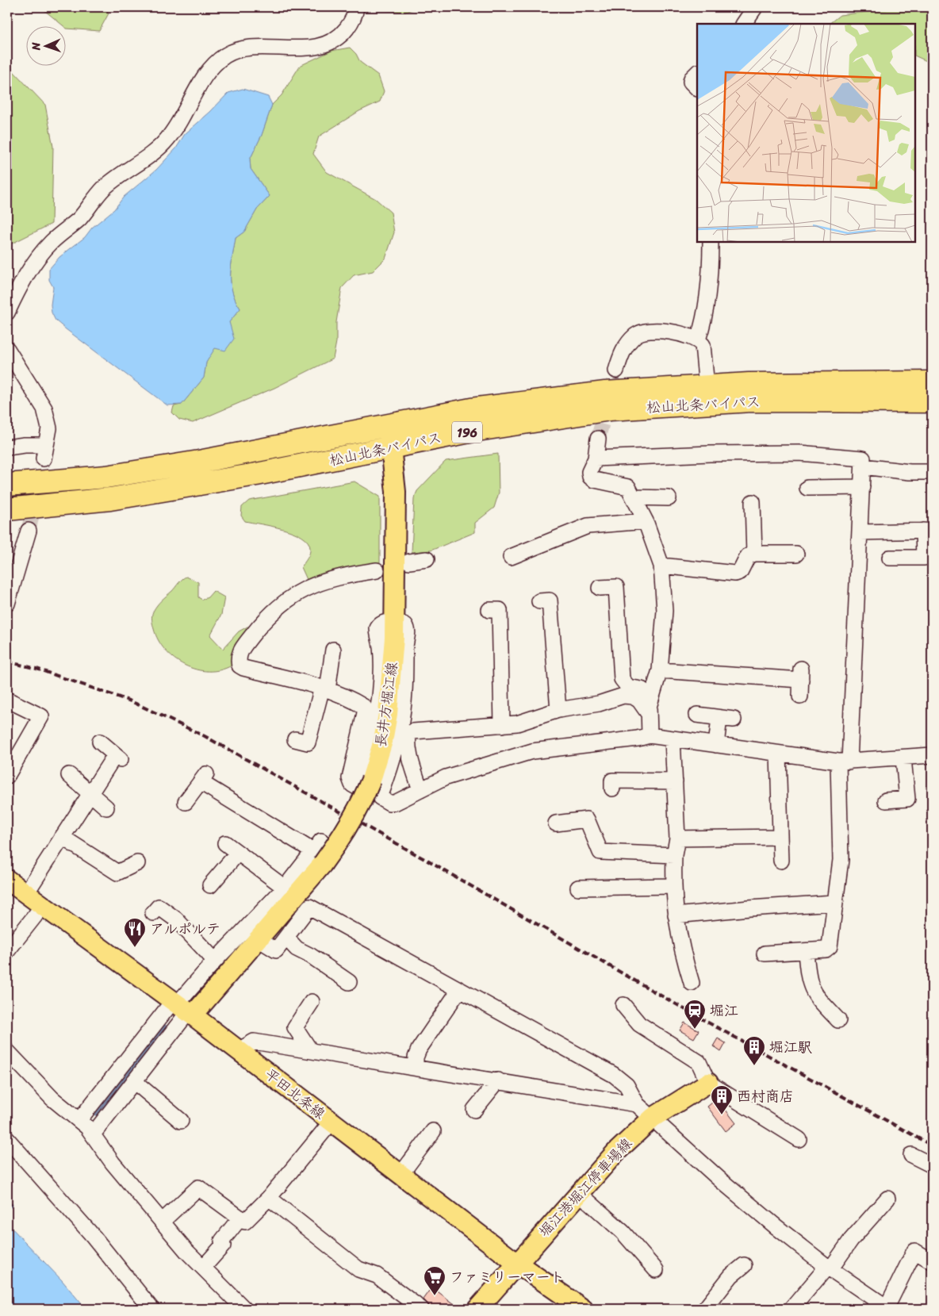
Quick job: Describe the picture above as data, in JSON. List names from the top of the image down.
{
  "streets": {
    "highway": ["松山北条バイパス", "196"],
    "main road": ["長井方堀江線", "平田北条線", "堀江港堀江停車場線"]
  },
  "crossings": [
    ["松山北条バイパス", "長井方堀江線"],
    ["長井方堀江線", "平田北条線"],
    ["平田北条線", "堀江港堀江停車場線"]
  ],
  "places": {
    "restaurant": ["アルポルテ"],
    "station": ["堀江"],
    "building": ["堀江駅", "西村商店"],
    "supermarket": ["ファミリーマート"]
  },
  "north": "left"
}
